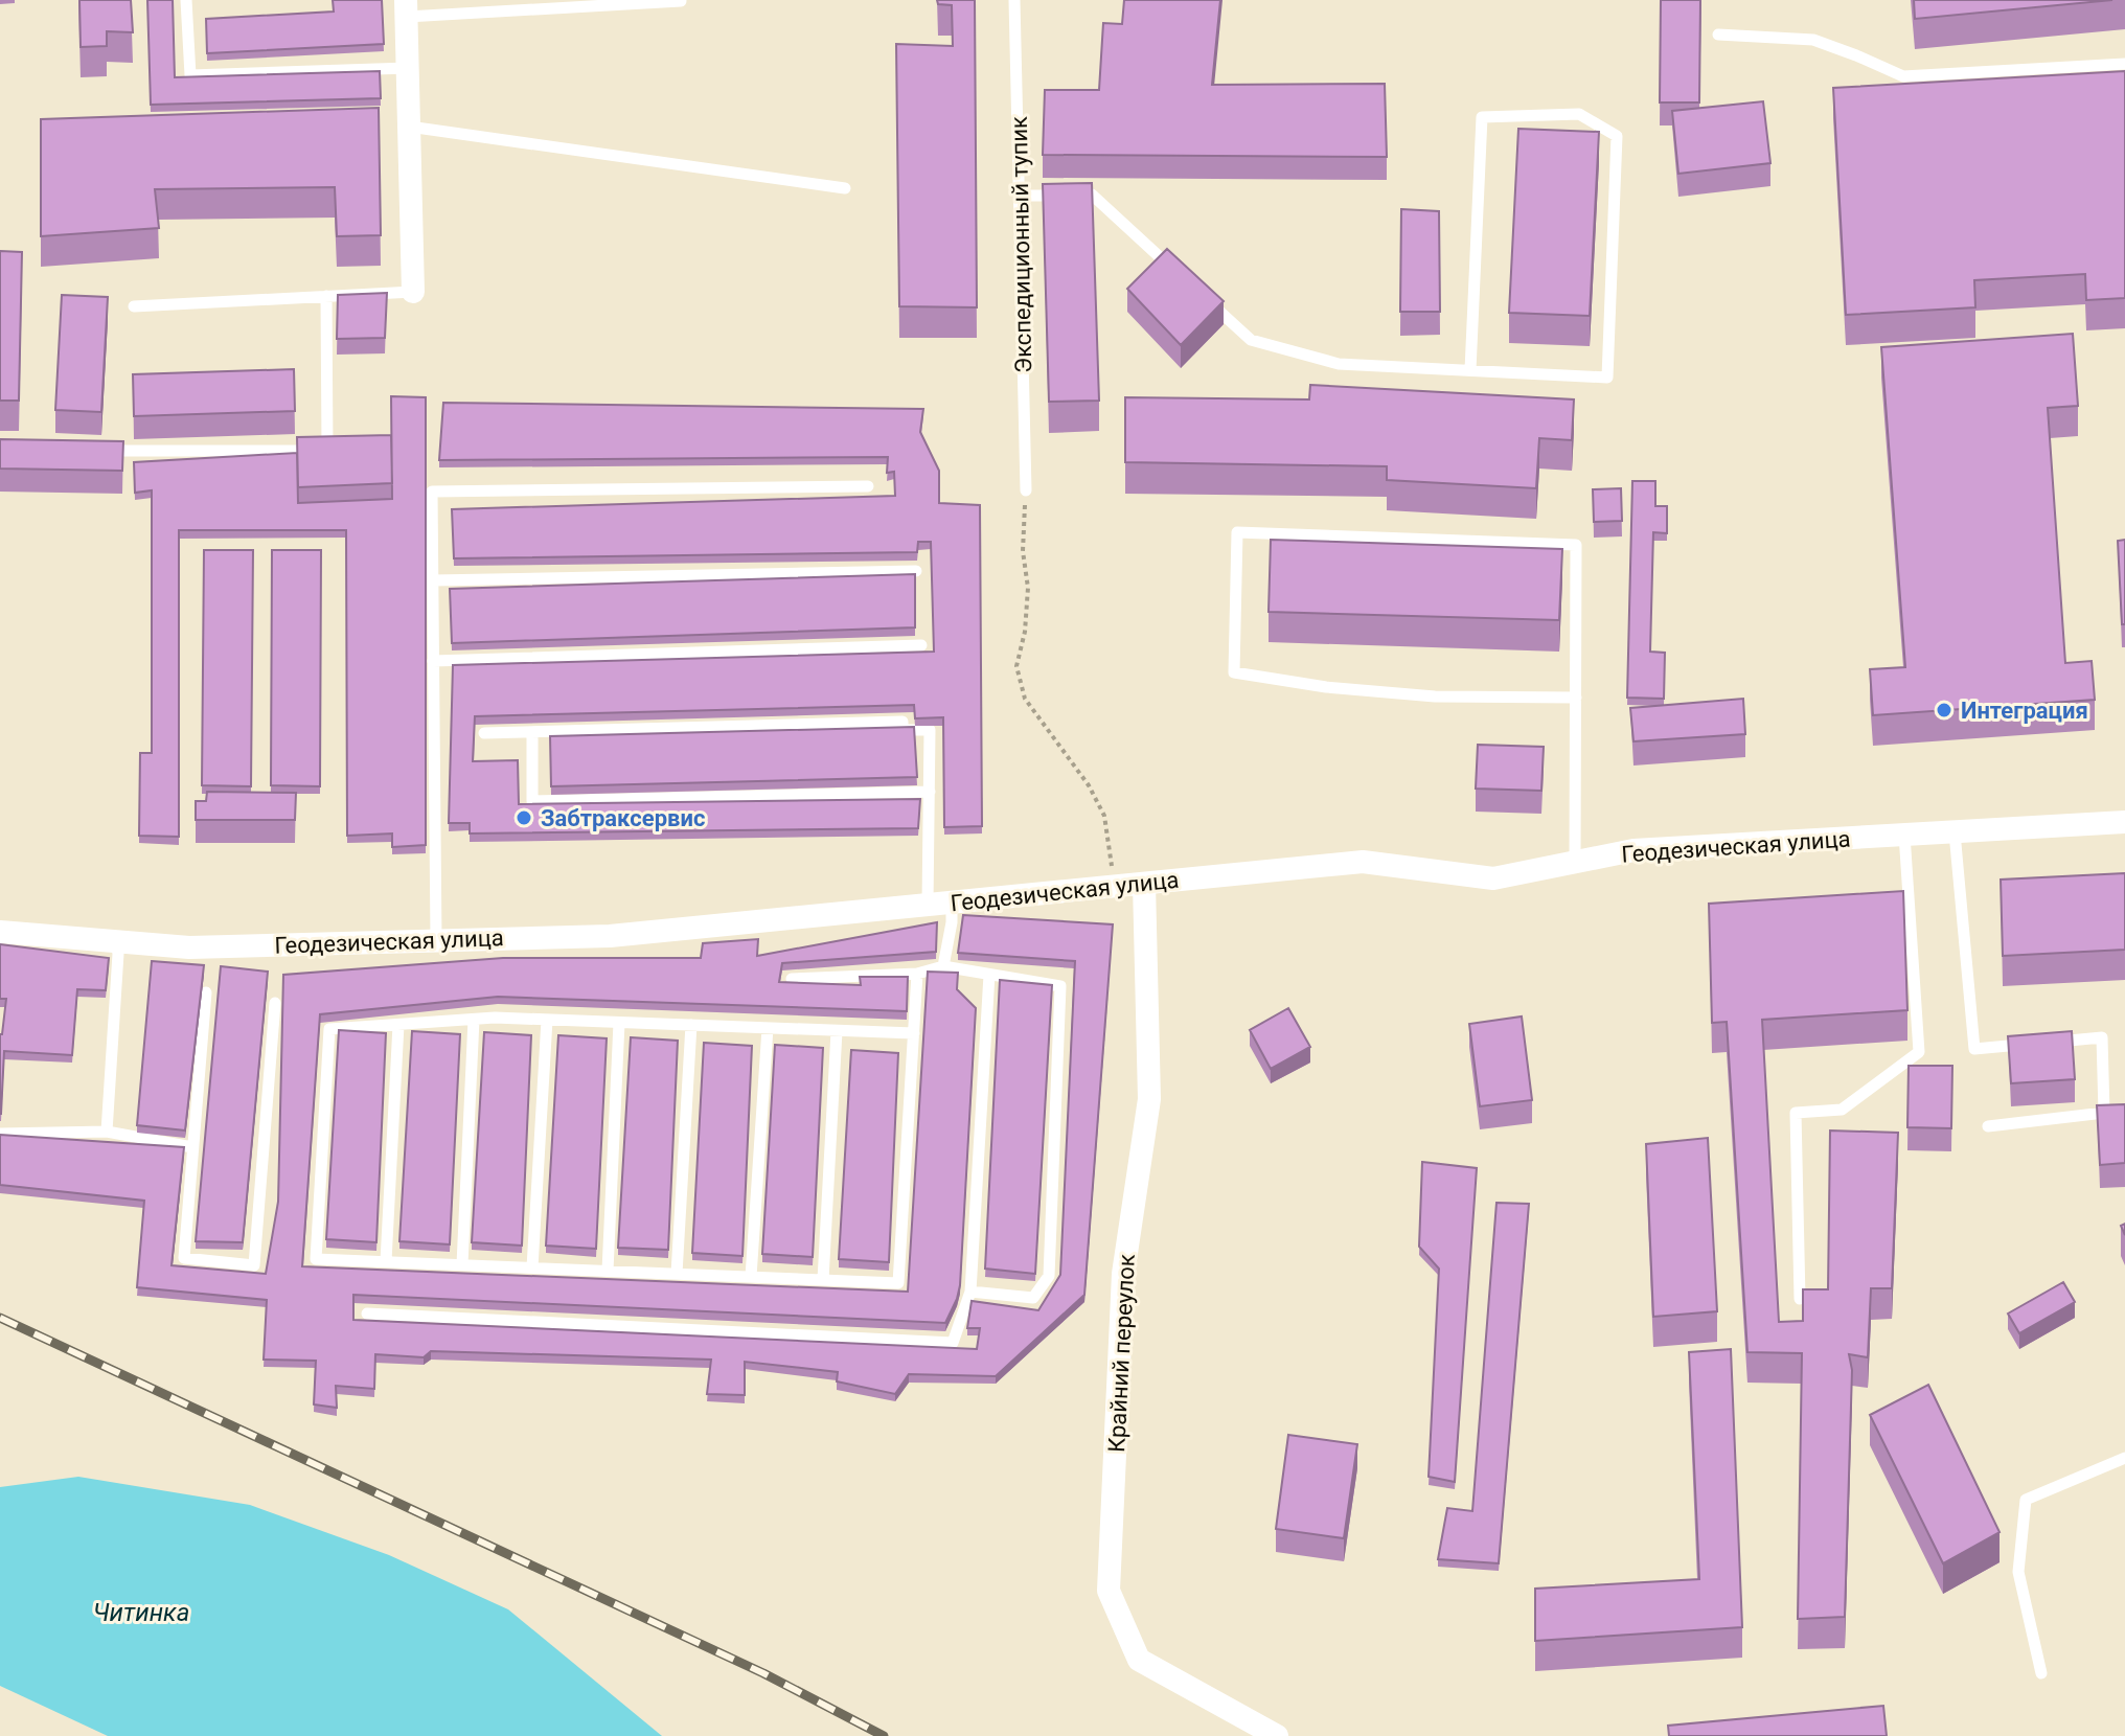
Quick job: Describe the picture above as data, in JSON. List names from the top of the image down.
{
  "streets": {
    "street": ["Геодезическая улица", "Крайний переулок"],
    "lane": ["Экспедиционный тупик"]
  },
  "crossings": [
    ["Геодезическая улица", "Крайний переулок"]
  ],
  "water": ["Читинка"],
  "places": ["Интеграция", "Забтраксервис"]
}
